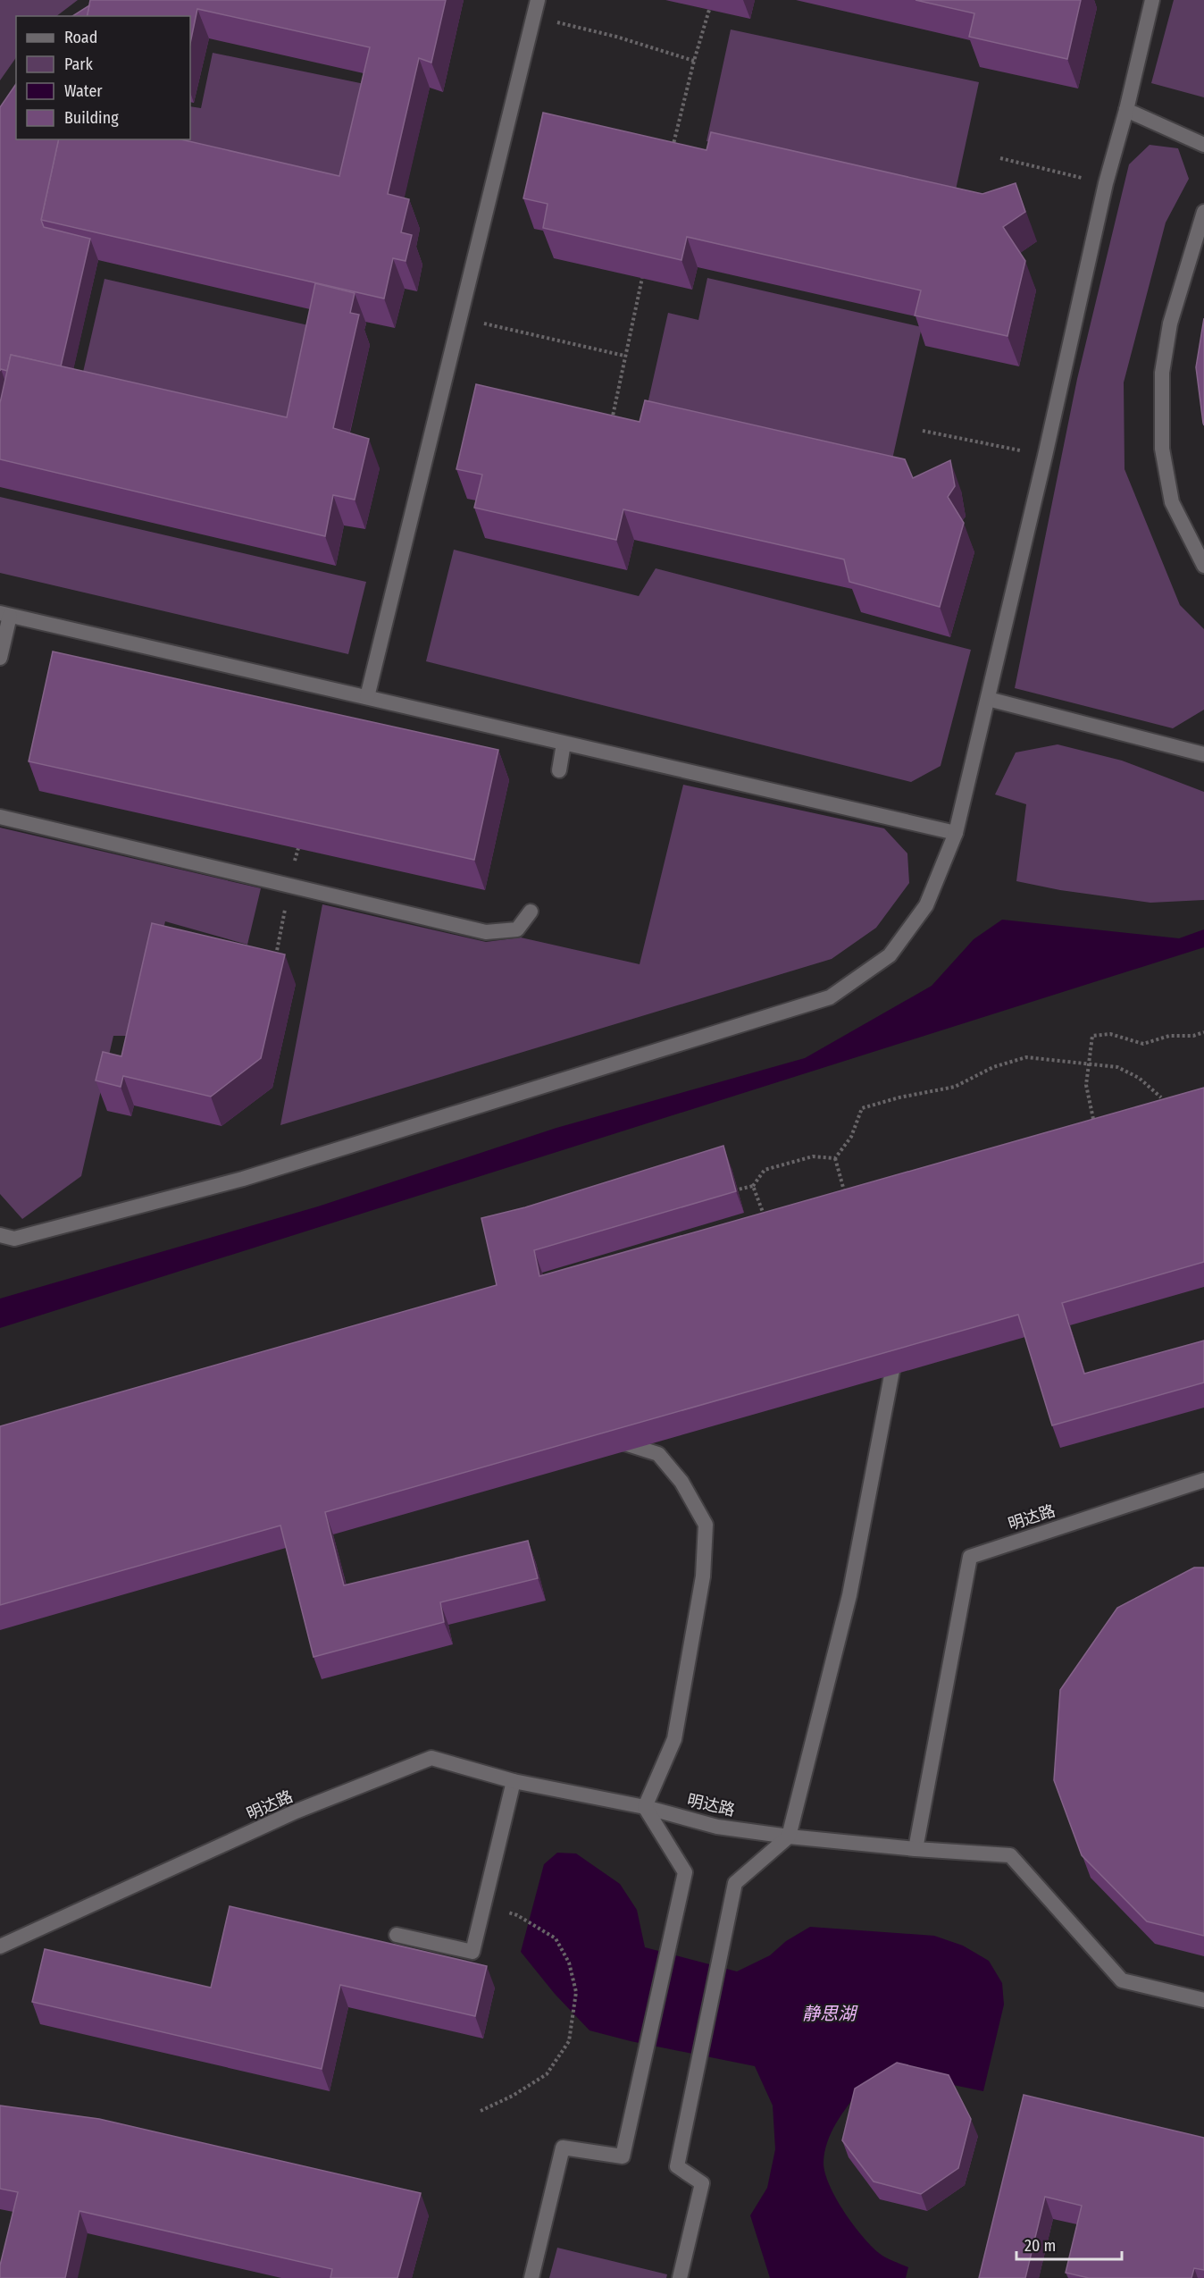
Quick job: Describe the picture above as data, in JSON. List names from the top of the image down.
{
  "streets": {
    "street": ["明达路"]
  },
  "water": ["静思湖"],
  "legend": [
    "Road",
    "Park",
    "Water",
    "Building"
  ],
  "scale_bar": "20 m"
}
